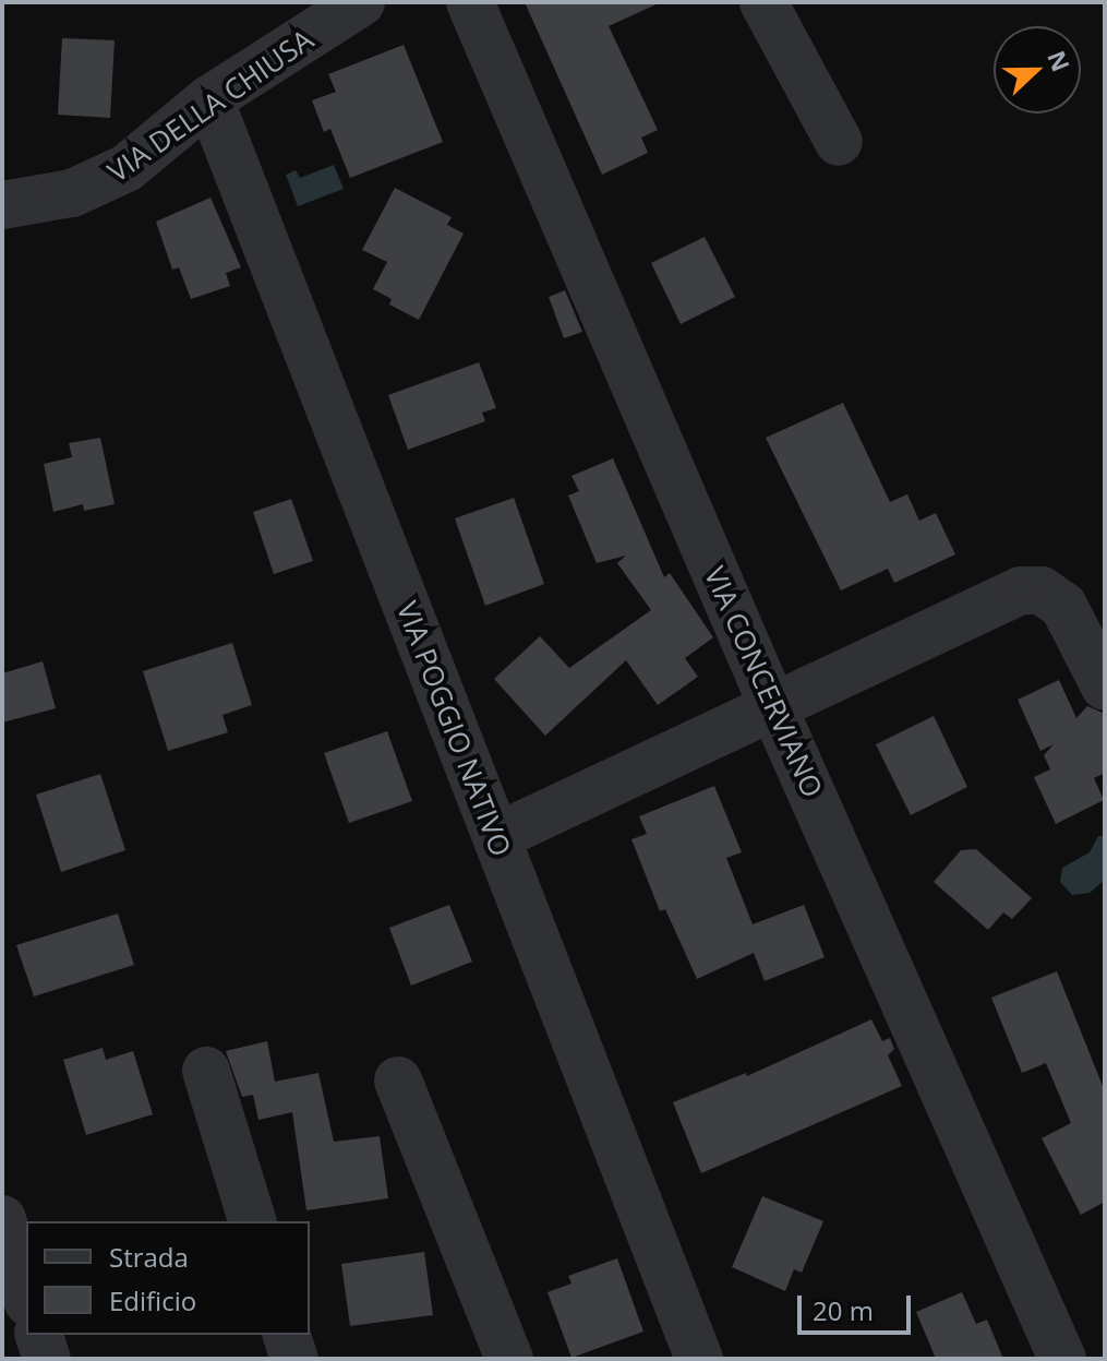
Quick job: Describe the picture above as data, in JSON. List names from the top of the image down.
{
  "streets": {
    "street": ["VIA DELLA CHIUSA", "VIA CONCERVIANO", "VIA POGGIO NATIVO"]
  },
  "crossings": [
    ["VIA DELLA CHIUSA", "VIA POGGIO NATIVO"]
  ],
  "legend": ["Strada", "Edificio"],
  "scale_bar": "20 m",
  "north": "right"
}
